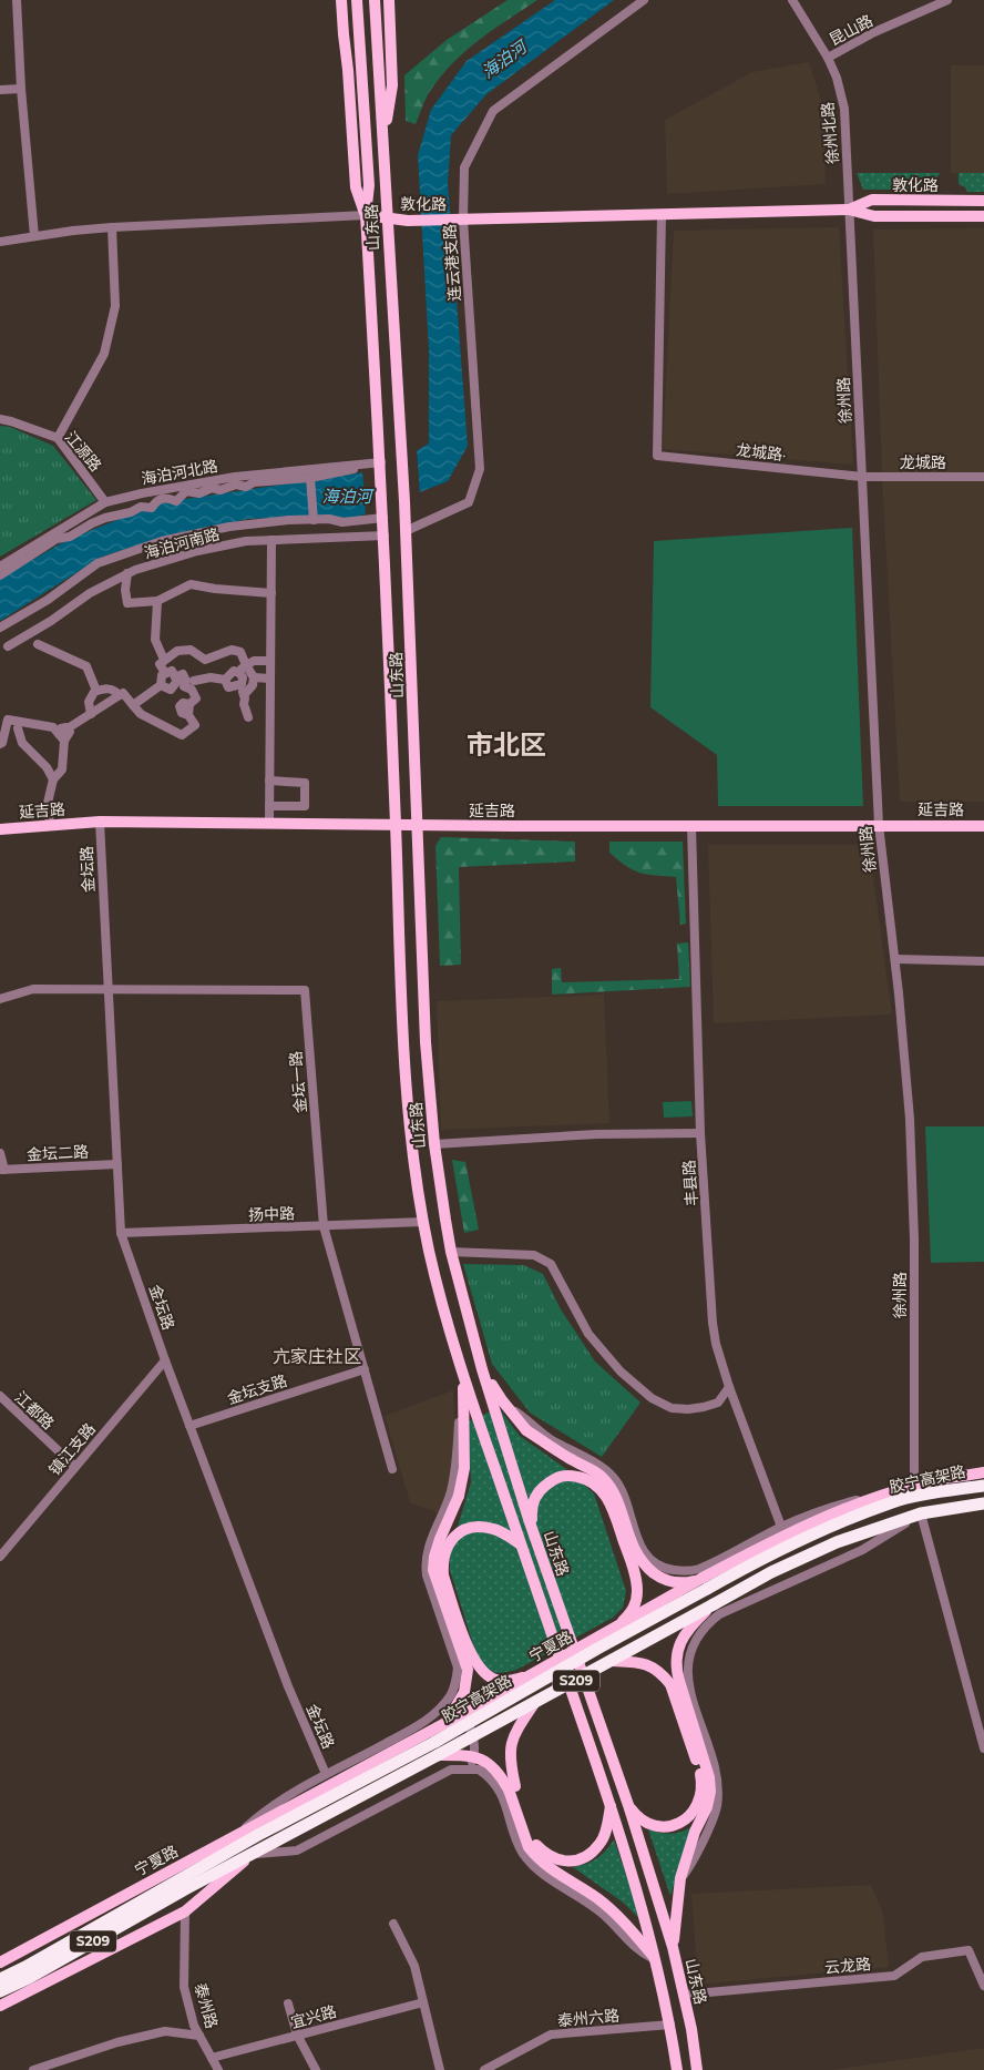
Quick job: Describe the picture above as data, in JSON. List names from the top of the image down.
{
  "streets": {
    "highway": ["胶宁高架路", "S209"],
    "main road": [
      "敦化路",
      "山东路",
      "延吉路",
      "宁夏路"
    ],
    "street": [
      "昆山路",
      "徐州北路",
      "连云港支路",
      "徐州路",
      "江源路",
      "龙城路·",
      "龙城路",
      "海泊河北路",
      "海泊河南路",
      "金坛路",
      "金坛一路",
      "金坛二路",
      "丰县路",
      "扬中路",
      "金坛支路",
      "江都路",
      "镇江支路",
      "云龙路",
      "泰州路",
      "宜兴路",
      "泰州六路"
    ]
  },
  "crossings": [
    ["昆山路", "徐州北路"],
    ["徐州北路", "敦化路"],
    ["徐州北路", "徐州路"],
    ["敦化路", "山东路"],
    ["敦化路", "连云港支路"],
    ["敦化路", "徐州路"],
    ["敦化路", "龙城路·"],
    ["山东路", "连云港支路"],
    ["山东路", "海泊河北路"],
    ["山东路", "海泊河南路"],
    ["山东路", "延吉路"],
    ["山东路", "扬中路"],
    ["山东路", "云龙路"],
    ["山东路", "泰州六路"],
    ["徐州路", "龙城路·"],
    ["徐州路", "龙城路"],
    ["徐州路", "延吉路"],
    ["徐州路", "宁夏路"],
    ["江源路", "海泊河北路"],
    ["龙城路·", "龙城路"],
    ["延吉路", "金坛路"],
    ["延吉路", "丰县路"],
    ["金坛路", "金坛一路"],
    ["金坛路", "金坛二路"],
    ["金坛路", "扬中路"],
    ["金坛路", "金坛支路"],
    ["金坛路", "镇江支路"],
    ["金坛一路", "扬中路"],
    ["金坛一路", "金坛支路"],
    ["江都路", "镇江支路"],
    ["胶宁高架路", "宁夏路"],
    ["泰州路", "宜兴路"]
  ],
  "districts": ["市北区", "亢家庄社区"],
  "water": ["海泊河"]
}
